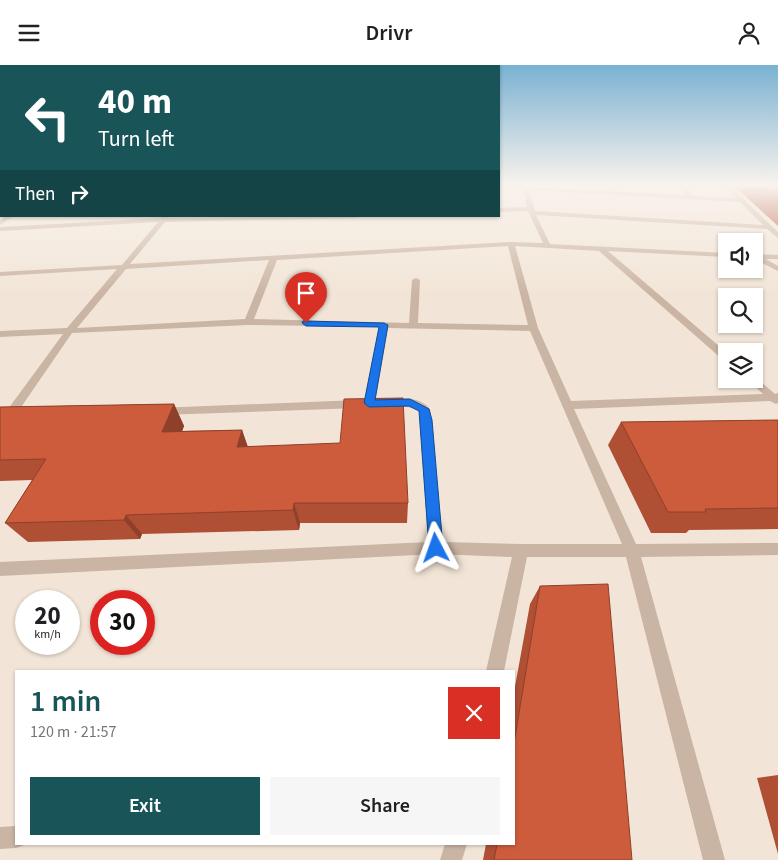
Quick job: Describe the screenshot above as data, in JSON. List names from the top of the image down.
{
  "page": {
    "header": "Drivr",
    "turn": ["40 m", "Turn left"],
    "then": "Then",
    "speed": "20 km/h",
    "limit": "30",
    "heading": ["1 min", "120 m · 21:57"],
    "buttons": ["Exit", "Share"]
  }
}
